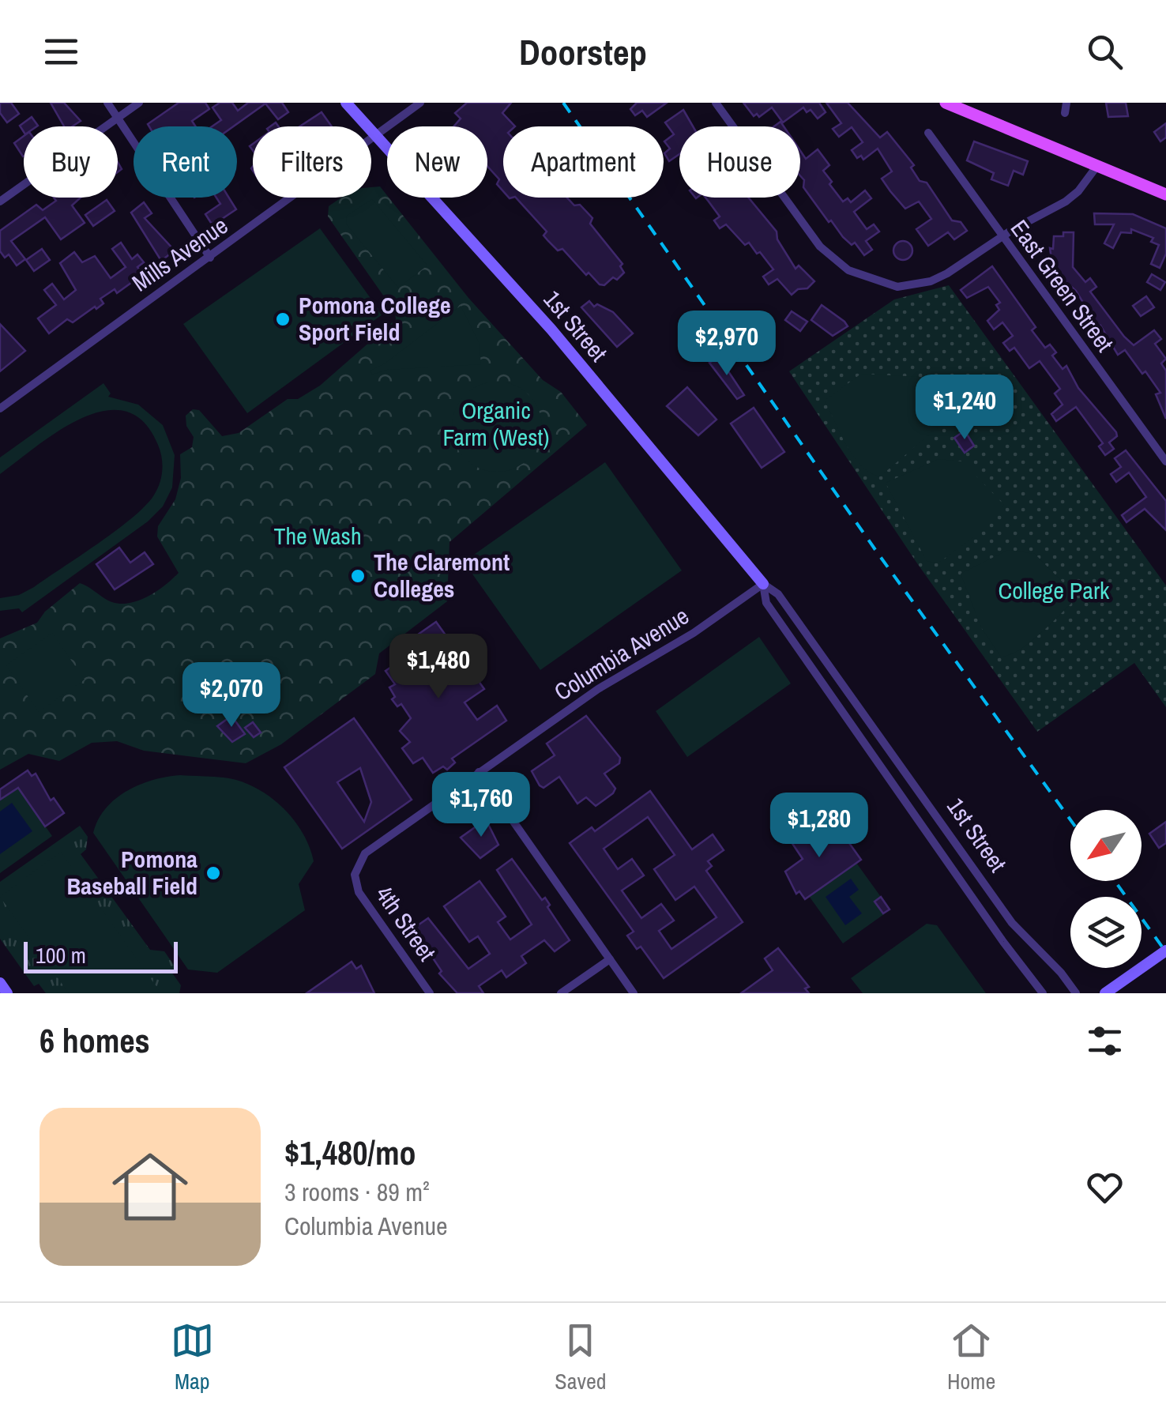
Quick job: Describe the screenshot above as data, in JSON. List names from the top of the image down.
{
  "streets": {
    "street": [
      "Mills Avenue",
      "East Green Street",
      "1st Street",
      "Columbia Avenue",
      "4th Street"
    ]
  },
  "crossings": [
    ["Mills Avenue", "1st Street"],
    ["1st Street", "Columbia Avenue"],
    ["Columbia Avenue", "4th Street"]
  ],
  "parks": ["Organic Farm (West)", "The Wash", "College Park"],
  "places": ["Pomona College Sport Field", "The Claremont Colleges", "Pomona Baseball Field"],
  "scale_bar": "100 m",
  "north": "bottom left",
  "page": {
    "header": "Doorstep",
    "chip": [
      "Buy",
      "Rent",
      "Filters",
      "New",
      "Apartment",
      "House"
    ],
    "price": [
      "$2,970",
      "$1,240",
      "$1,480",
      "$2,070",
      "$1,760",
      "$1,280"
    ],
    "scale": "100 m",
    "heading": "6 homes",
    "list": [
      {
        "name": "$1,480/mo",
        "note": "3 rooms · 89 m² · Columbia Avenue"
      }
    ],
    "tabs": ["Map", "Saved", "Home"]
  }
}
